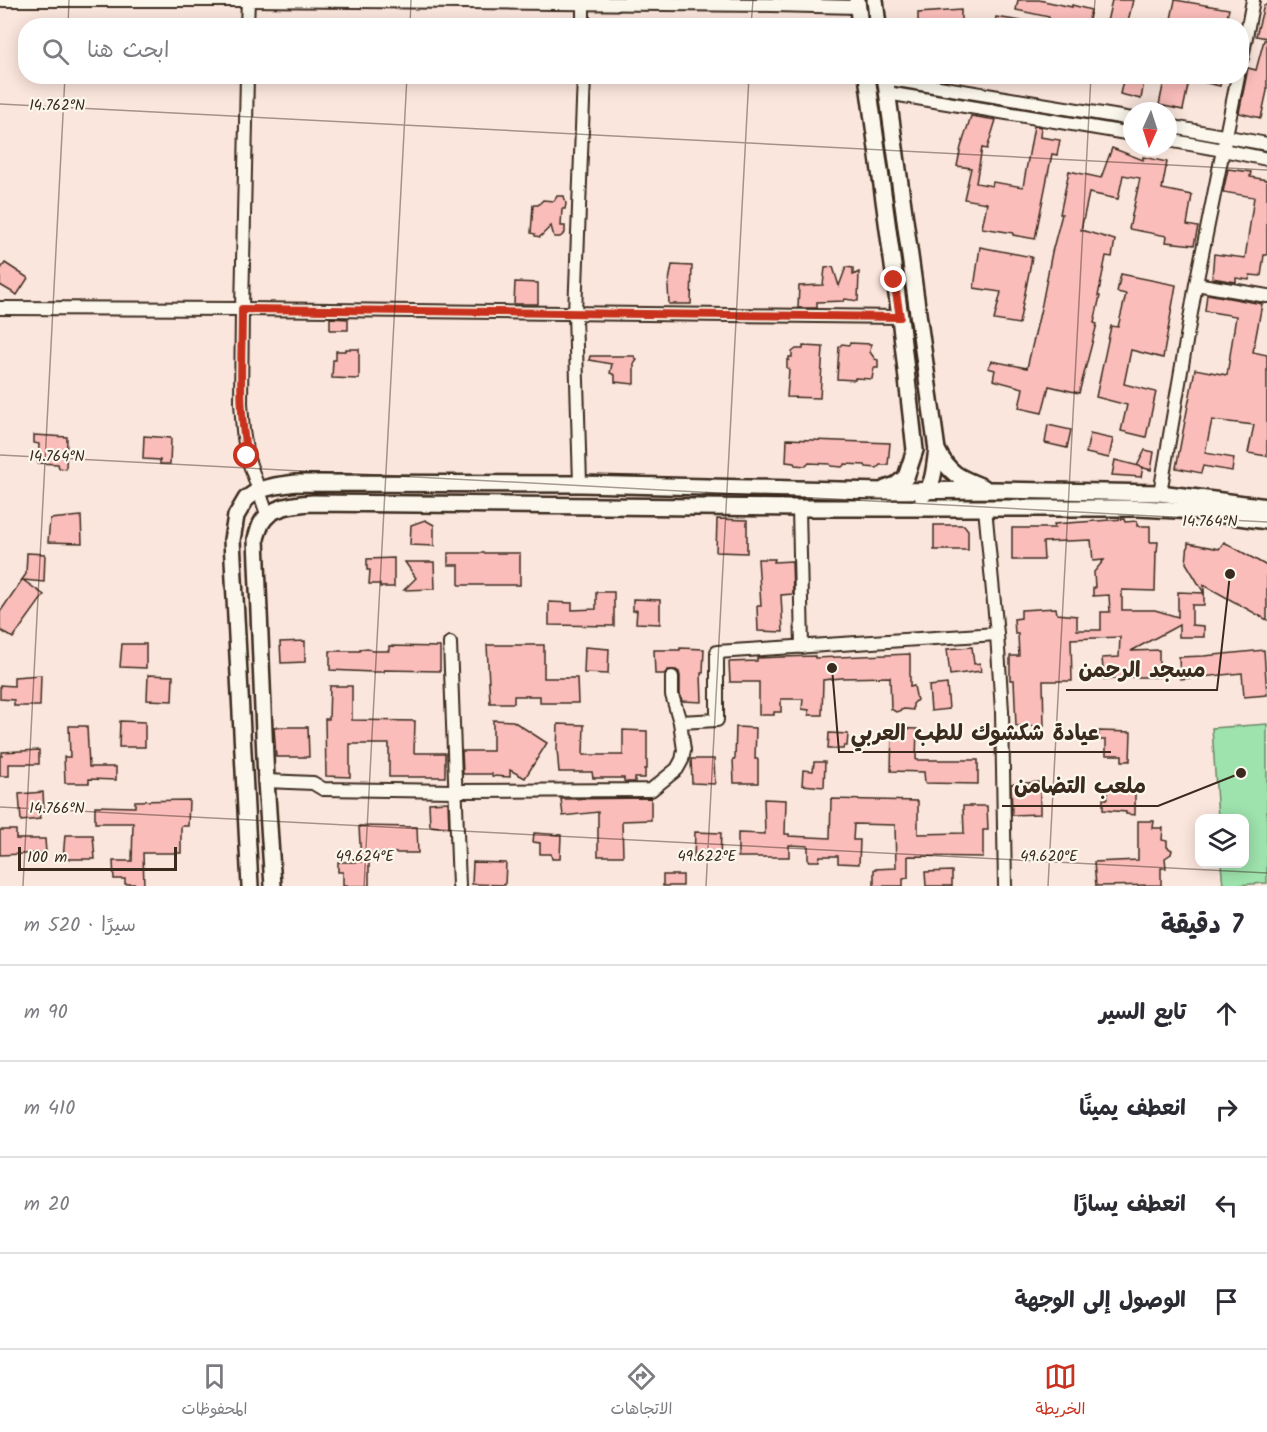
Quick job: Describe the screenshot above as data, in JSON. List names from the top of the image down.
{
  "places": ["مسجد الرحمن", "عيادة شكشوك للطب العربي", "ملعب التضامن"],
  "scale_bar": "100 m",
  "north": "bottom",
  "page": {
    "search": "ابحث هنا",
    "scale": "100 m",
    "heading": ["7 دقيقة", "سيرًا · 520 m"],
    "list": [
      ["تابع السير", "90 m"],
      ["انعطف يمينًا", "410 m"],
      ["انعطف يسارًا", "20 m"],
      "الوصول إلى الوجهة"
    ],
    "nav": ["الخريطة", "الاتجاهات", "المحفوظات"]
  },
  "coordinates": [
    "14.762°N",
    "14.764°N",
    "14.766°N",
    "49.624°E",
    "49.622°E",
    "49.620°E"
  ]
}
